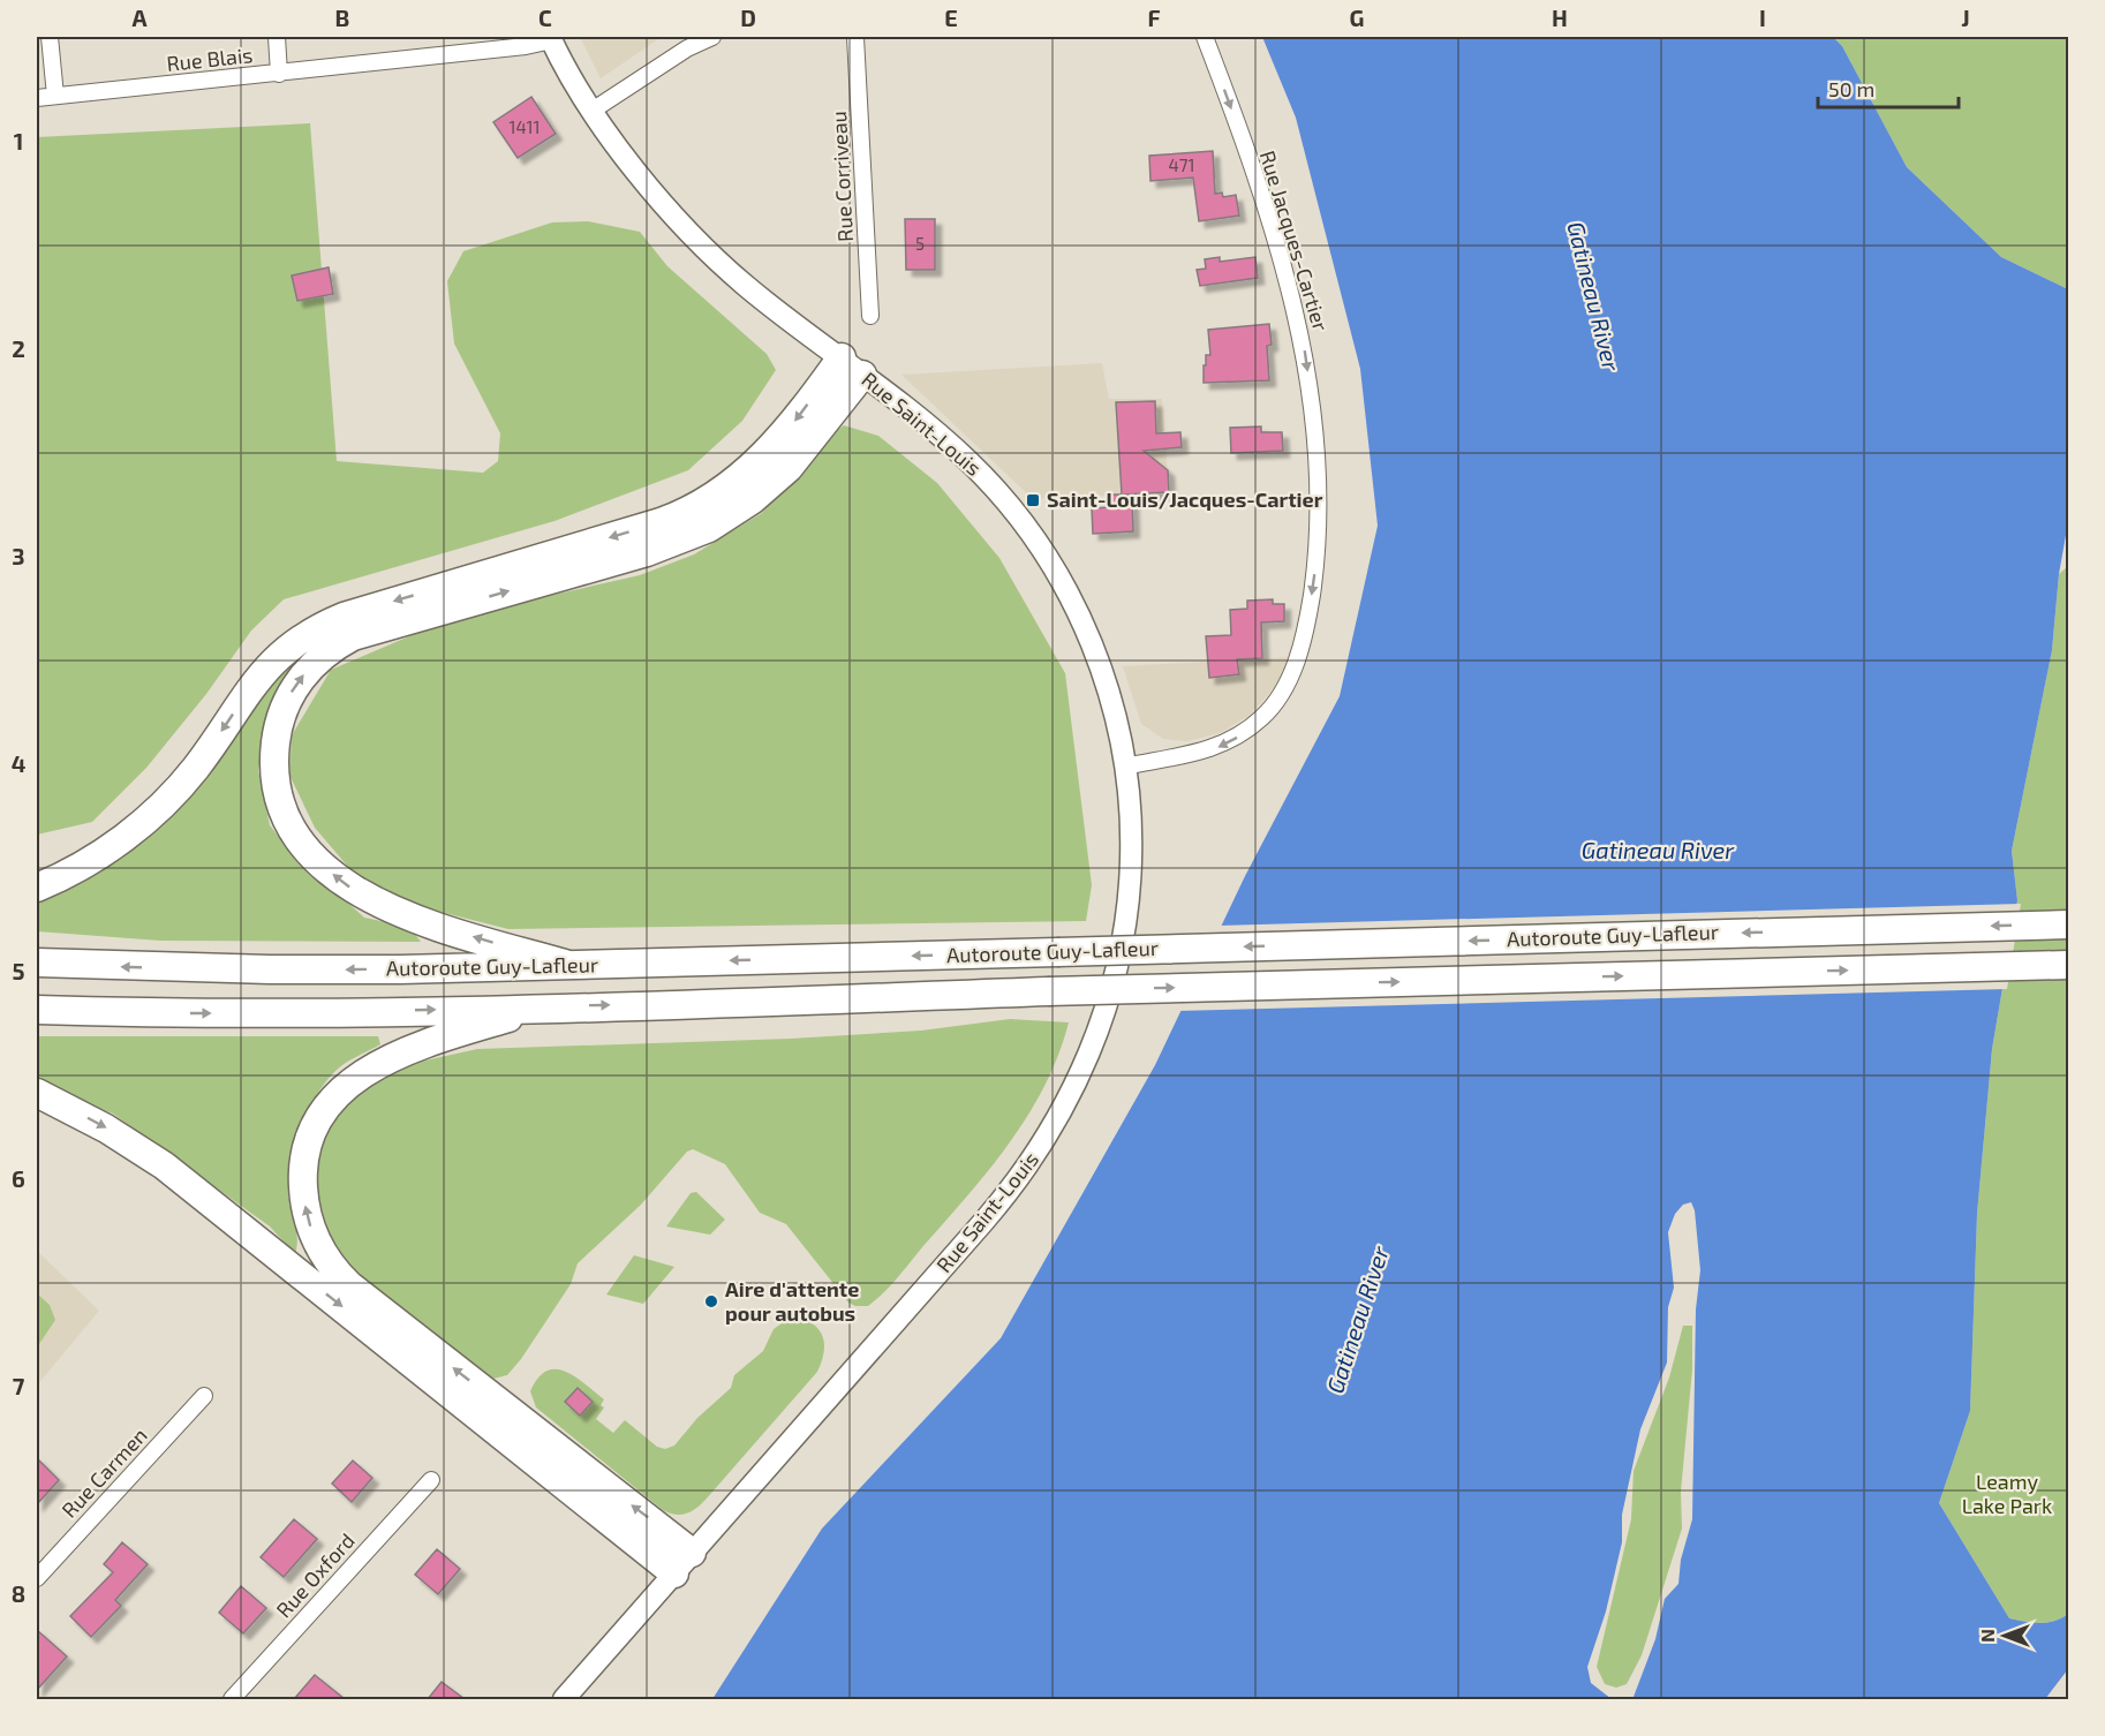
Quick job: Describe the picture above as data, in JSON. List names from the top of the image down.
{
  "streets": {
    "highway": ["Autoroute Guy-Lafleur"],
    "main road": ["Rue Saint-Louis"],
    "street": [
      "Rue Blais",
      "Rue Corriveau",
      "Rue Jacques-Cartier",
      "Rue Carmen",
      "Rue Oxford"
    ]
  },
  "crossings": [
    ["Rue Blais", "Rue Saint-Louis"],
    ["Rue Jacques-Cartier", "Rue Saint-Louis"]
  ],
  "one_way": ["Rue Jacques-Cartier"],
  "water": ["Gatineau River"],
  "parks": ["Leamy Lake Park"],
  "places": {
    "transit": ["Saint-Louis/Jacques-Cartier"],
    "other": ["Aire d'attente pour autobus"]
  },
  "house_numbers": ["1411", "471", "5"],
  "scale_bar": "50 m",
  "north": "left",
  "grid": {
    "columns": [
      "A",
      "B",
      "C",
      "D",
      "E",
      "F",
      "G",
      "H",
      "I",
      "J"
    ],
    "rows": [
      "1",
      "2",
      "3",
      "4",
      "5",
      "6",
      "7",
      "8"
    ]
  }
}
